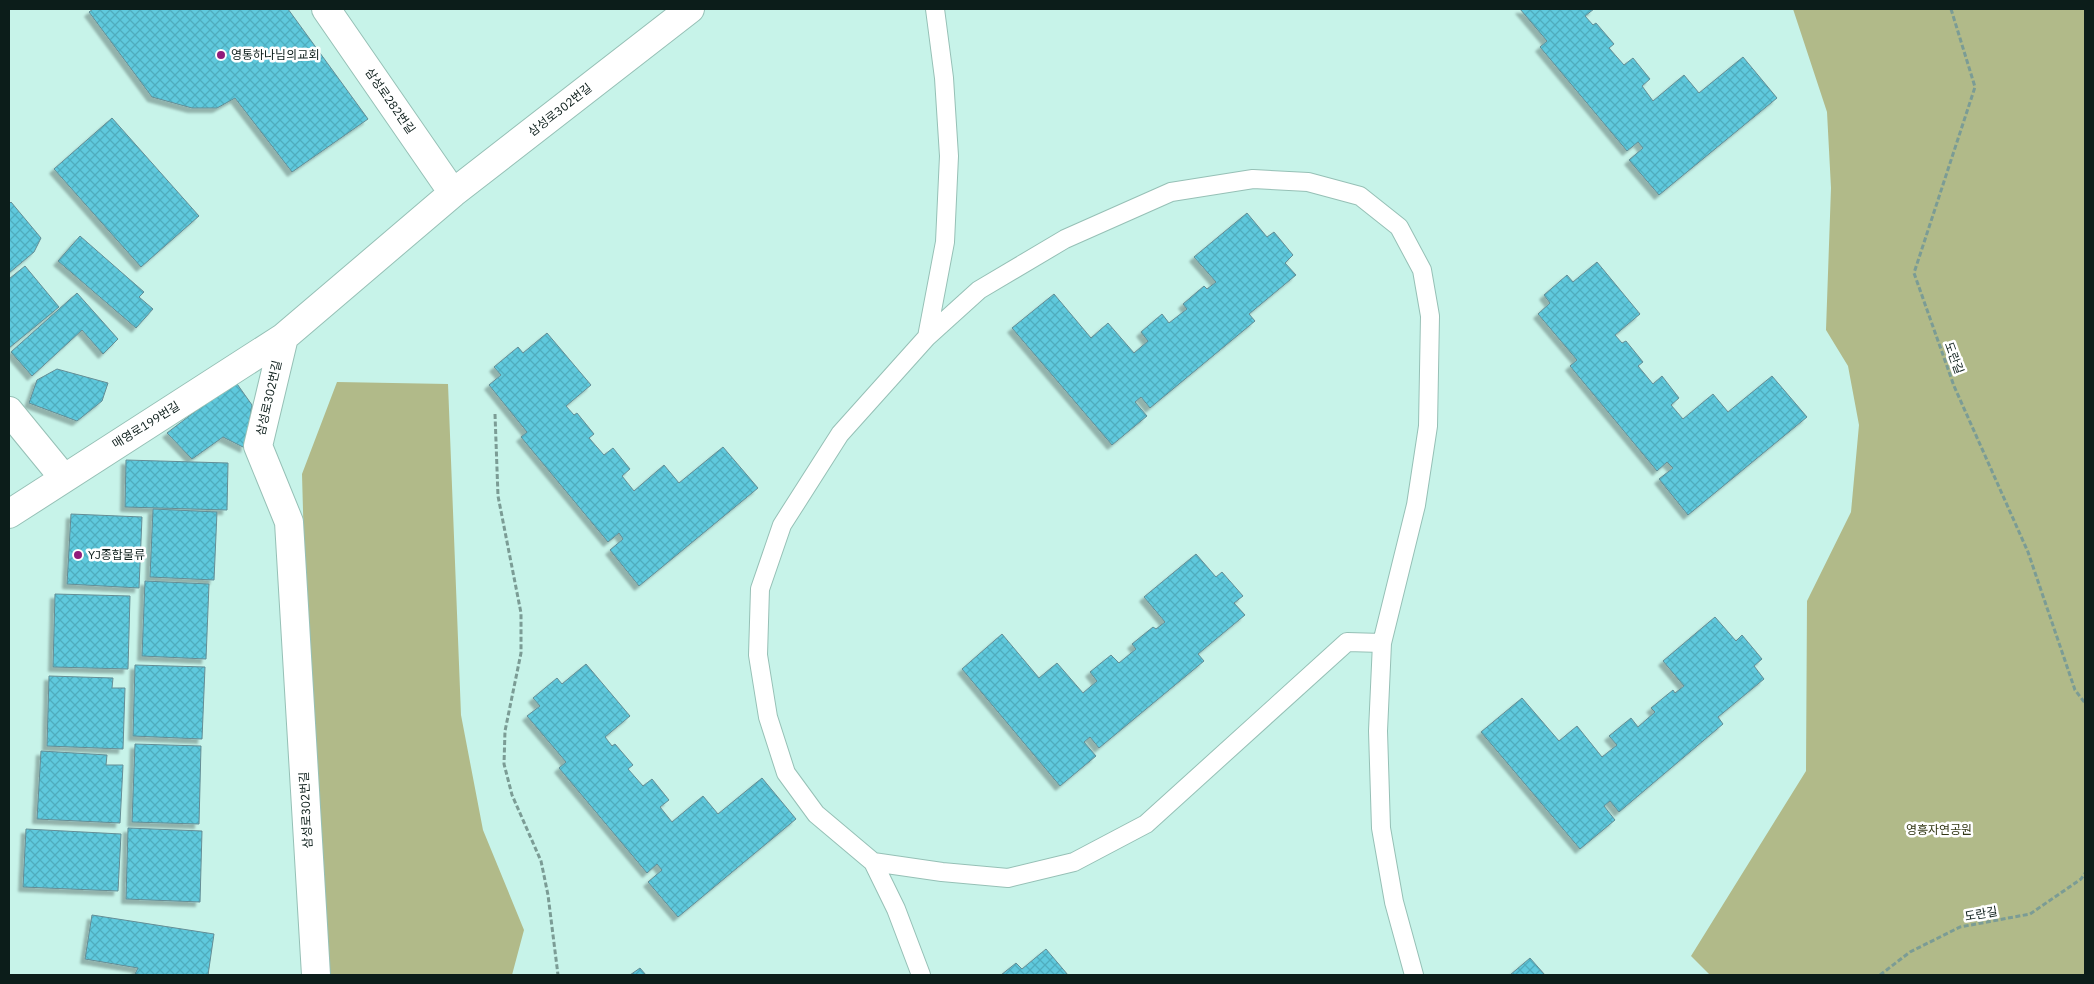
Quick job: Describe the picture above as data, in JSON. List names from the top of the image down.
{
  "streets": {
    "street": ["삼성로282번길", "삼성로302번길", "매영로199번길"],
    "path": ["도란길"]
  },
  "crossings": [
    ["삼성로282번길", "삼성로302번길"],
    ["삼성로302번길", "매영로199번길"]
  ],
  "parks": ["영흥자연공원"],
  "places": ["영통하나님의교회", "YJ종합물류"]
}
